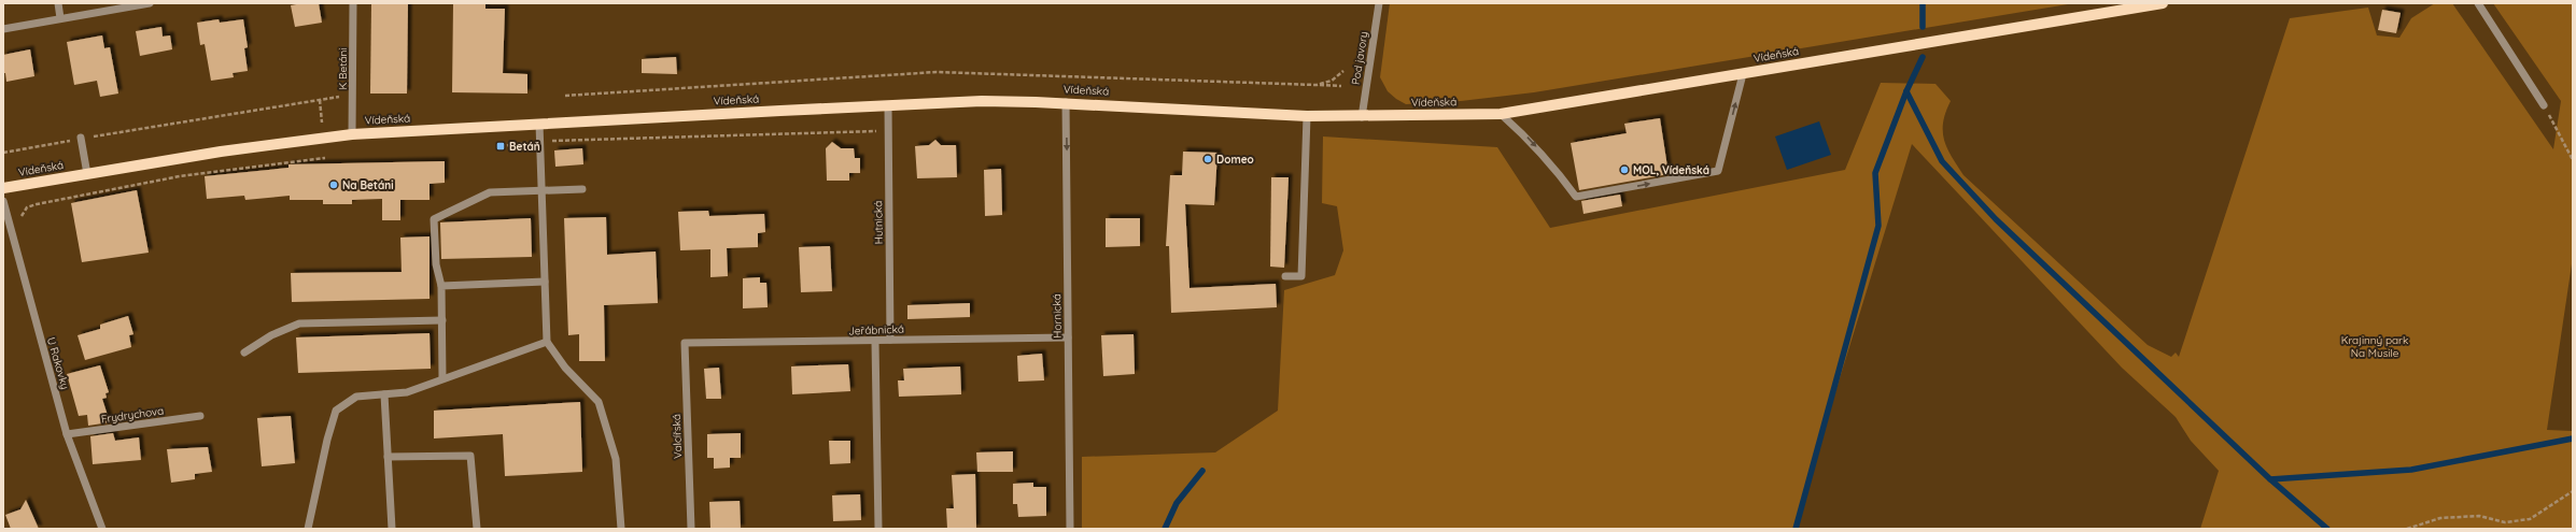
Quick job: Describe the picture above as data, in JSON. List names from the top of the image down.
{
  "streets": {
    "main road": ["Vídeňská"],
    "street": [
      "Pod javory",
      "K Betáni",
      "Hutnická",
      "Hornická",
      "Jeřábnická",
      "U Rakovky",
      "Frydrychova",
      "Valcířská"
    ]
  },
  "crossings": [
    ["Vídeňská", "Pod javory"],
    ["Vídeňská", "K Betáni"],
    ["Vídeňská", "Hutnická"],
    ["Vídeňská", "Hornická"],
    ["Hutnická", "Jeřábnická"],
    ["Hornická", "Jeřábnická"],
    ["Jeřábnická", "Valcířská"],
    ["U Rakovky", "Frydrychova"]
  ],
  "one_way": ["Hornická"],
  "parks": ["Krajinný park Na Musile"],
  "places": {
    "transit": ["Betáň"],
    "other": ["Domeo", "MOL, Vídeňská", "Na Betáni"]
  }
}
